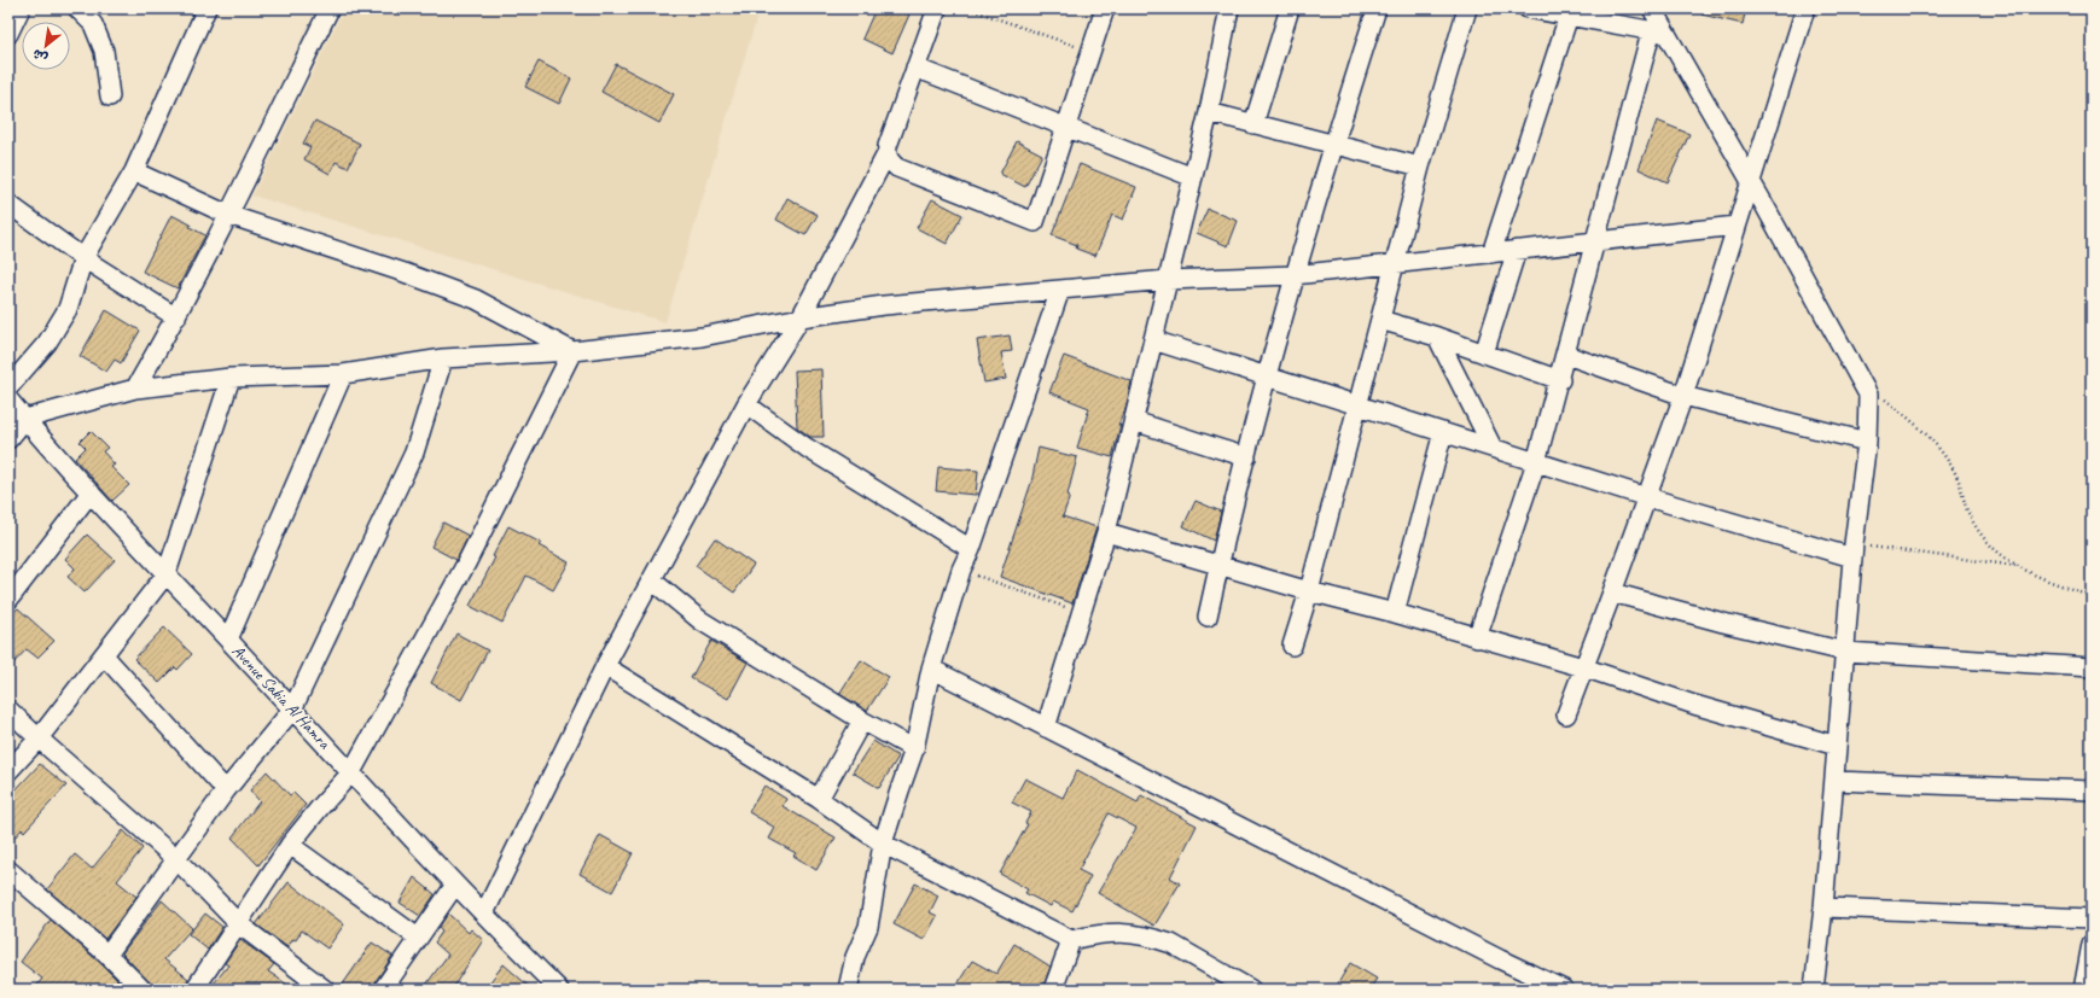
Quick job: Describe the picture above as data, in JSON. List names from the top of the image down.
{
  "streets": {
    "street": ["Avenue Sakia Al Hamra"]
  },
  "north": "bottom left"
}
